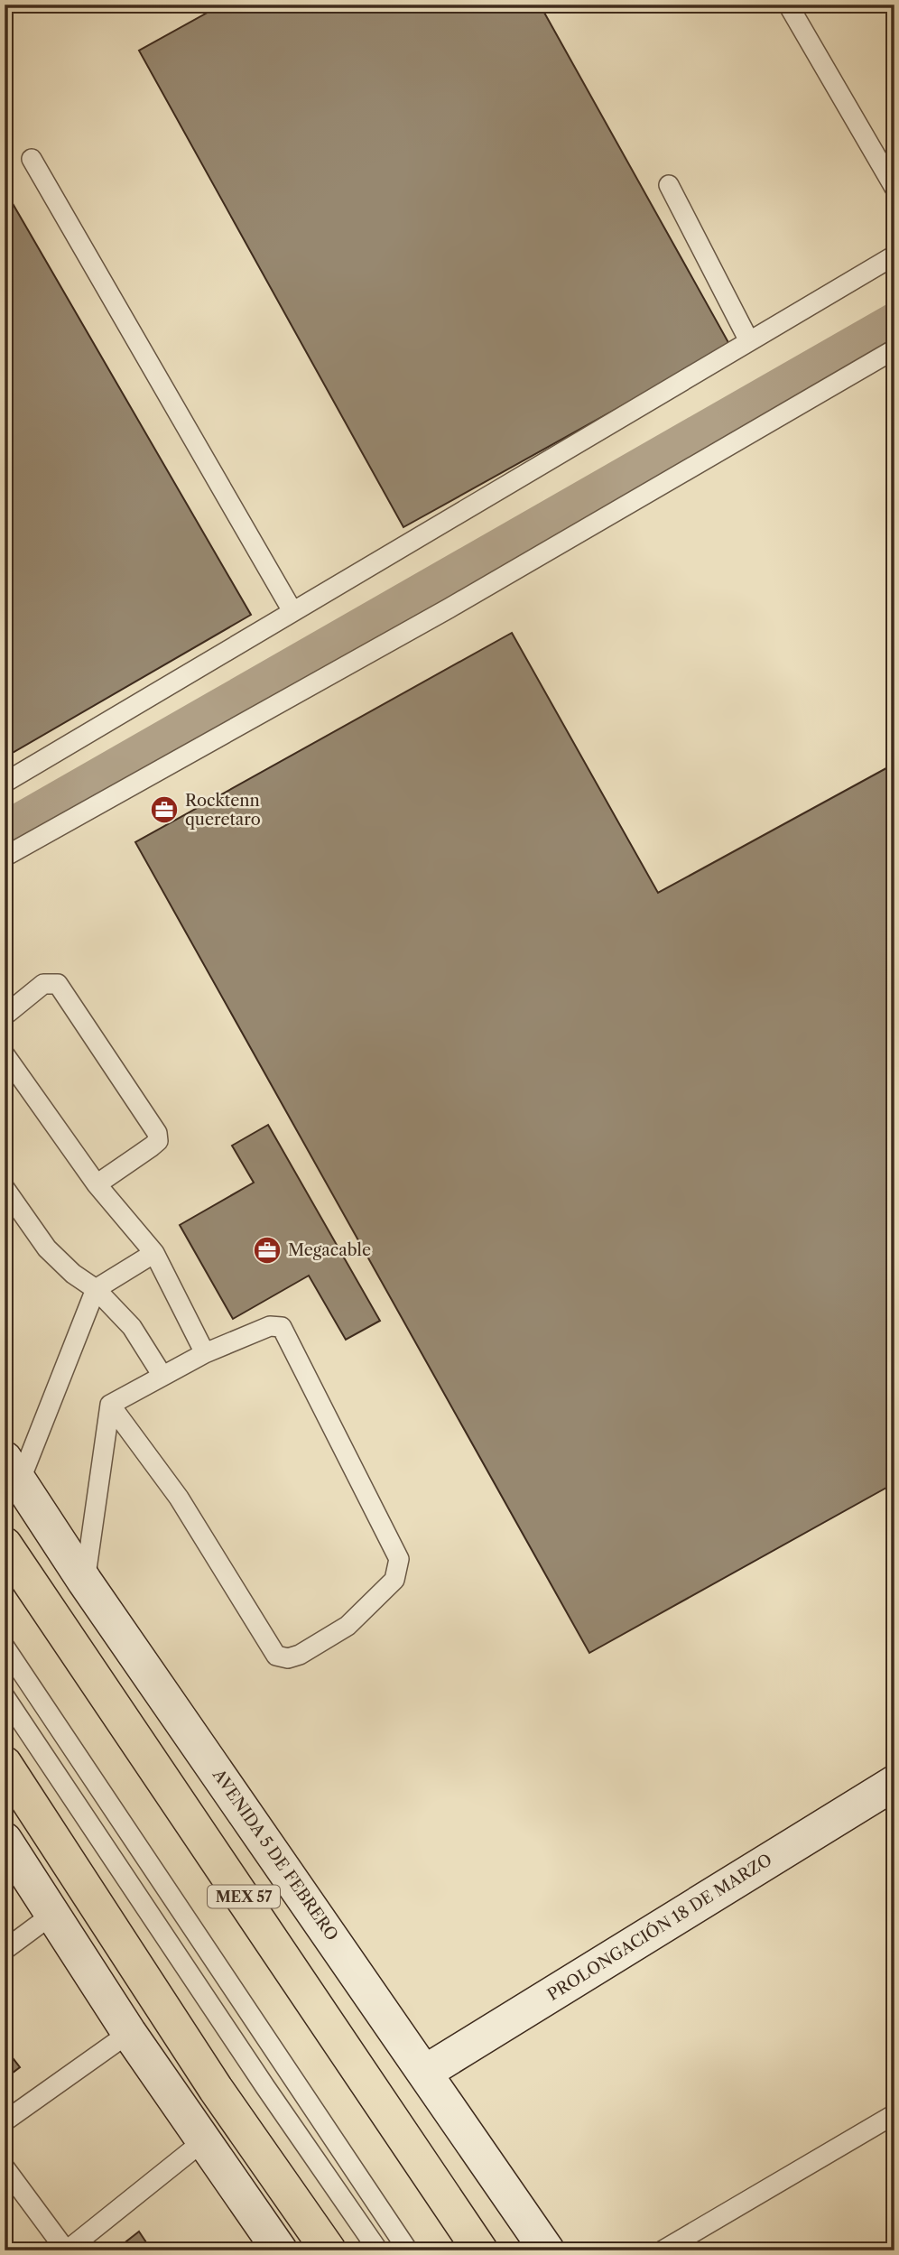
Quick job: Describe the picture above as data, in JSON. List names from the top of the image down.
{
  "streets": {
    "highway": ["MEX 57"],
    "main road": ["AVENIDA 5 DE FEBRERO", "PROLONGACIÓN 18 DE MARZO"]
  },
  "crossings": [
    ["AVENIDA 5 DE FEBRERO", "PROLONGACIÓN 18 DE MARZO"]
  ],
  "places": {
    "office": ["Rocktenn queretaro", "Megacable"]
  }
}
